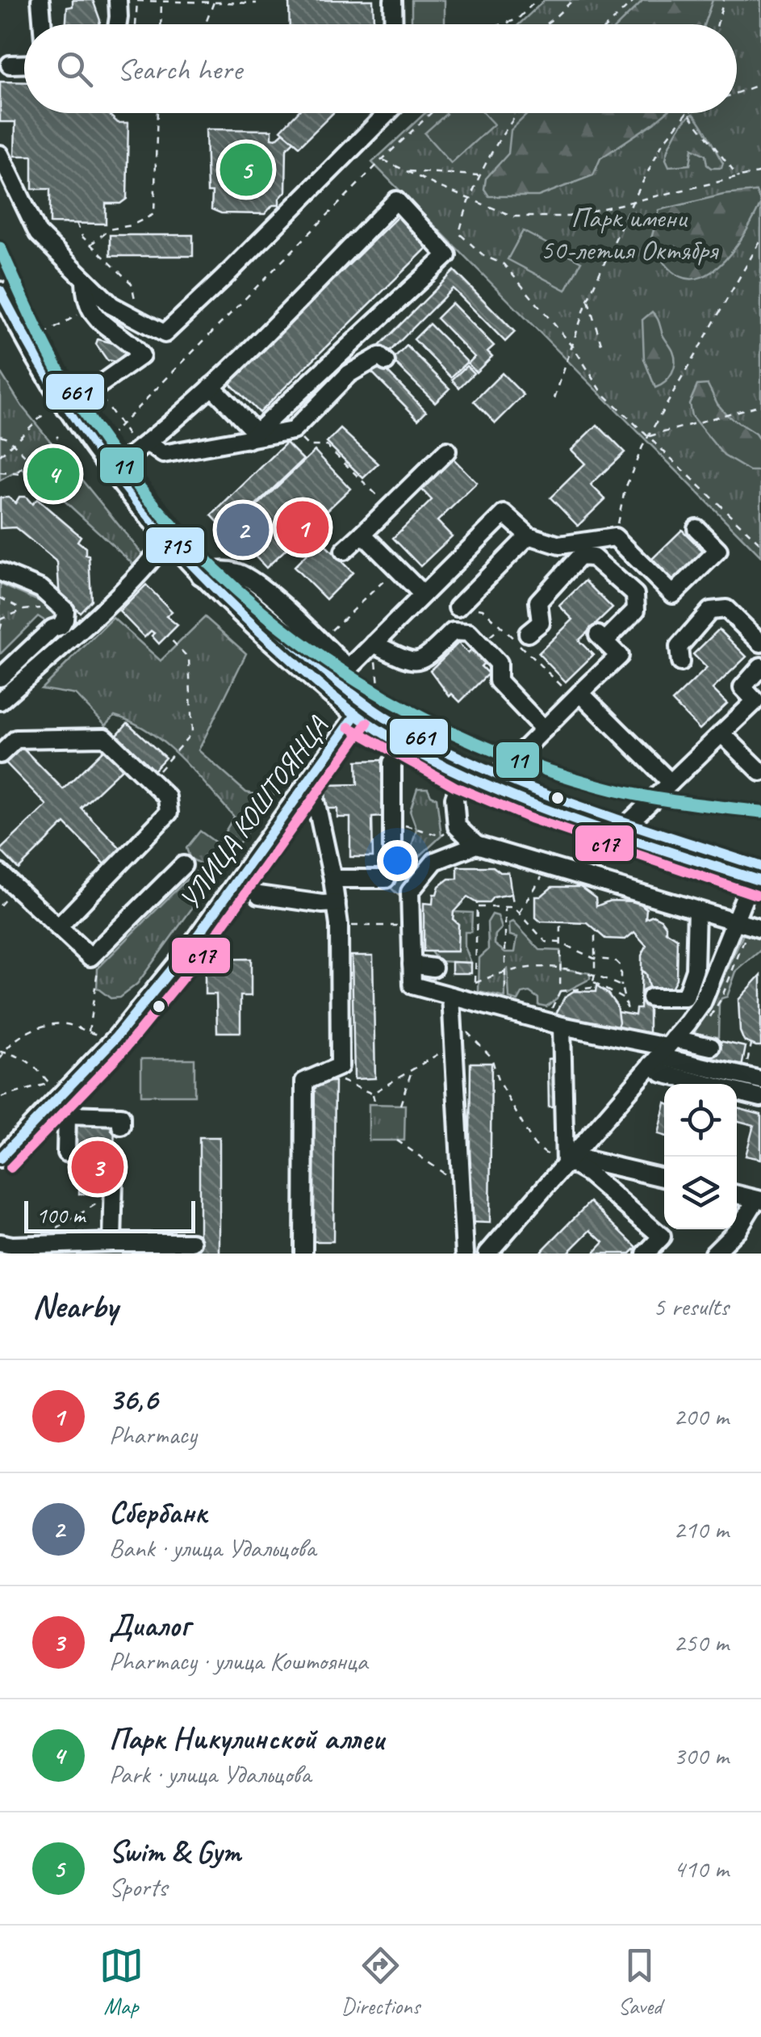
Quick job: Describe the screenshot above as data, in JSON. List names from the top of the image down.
{
  "streets": {
    "street": ["УЛИЦА КОШТОЯНЦА"]
  },
  "parks": ["Парк имени 50-летия Октября"],
  "lines": [
    "transit line 11",
    "transit line 661",
    "transit line 715",
    "transit line с17"
  ],
  "scale_bar": "100 m",
  "page": {
    "search": "Search here",
    "pins": [
      "5",
      "4",
      "1",
      "2",
      "3"
    ],
    "scale": "100 m",
    "heading": ["Nearby", "5 results"],
    "list": [
      {
        "mark": "1",
        "name": "36,6",
        "note": "Pharmacy",
        "value": "200 m"
      },
      {
        "mark": "2",
        "name": "Сбербанк",
        "note": "Bank · улица Удальцова",
        "value": "210 m"
      },
      {
        "mark": "3",
        "name": "Диалог",
        "note": "Pharmacy · улица Коштоянца",
        "value": "250 m"
      },
      {
        "mark": "4",
        "name": "Парк Никулинской аллеи",
        "note": "Park · улица Удальцова",
        "value": "300 m"
      },
      {
        "mark": "5",
        "name": "Swim & Gym",
        "note": "Sports",
        "value": "410 m"
      }
    ],
    "nav": ["Map", "Directions", "Saved"]
  }
}
